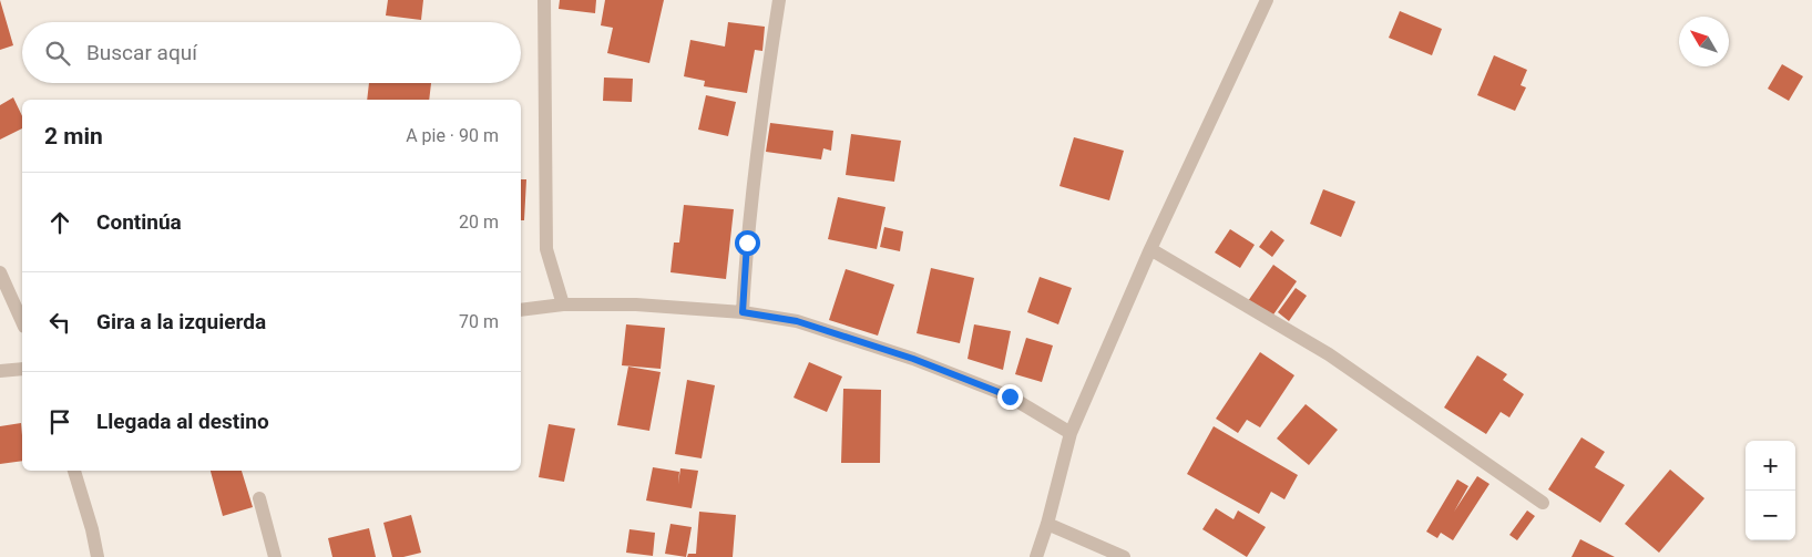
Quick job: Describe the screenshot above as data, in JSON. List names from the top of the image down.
{
  "north": "top left",
  "page": {
    "search": "Buscar aquí",
    "heading": ["2 min", "A pie · 90 m"],
    "list": [
      ["Continúa", "20 m"],
      ["Gira a la izquierda", "70 m"],
      "Llegada al destino"
    ],
    "map_buttons": ["+", "−"]
  }
}
